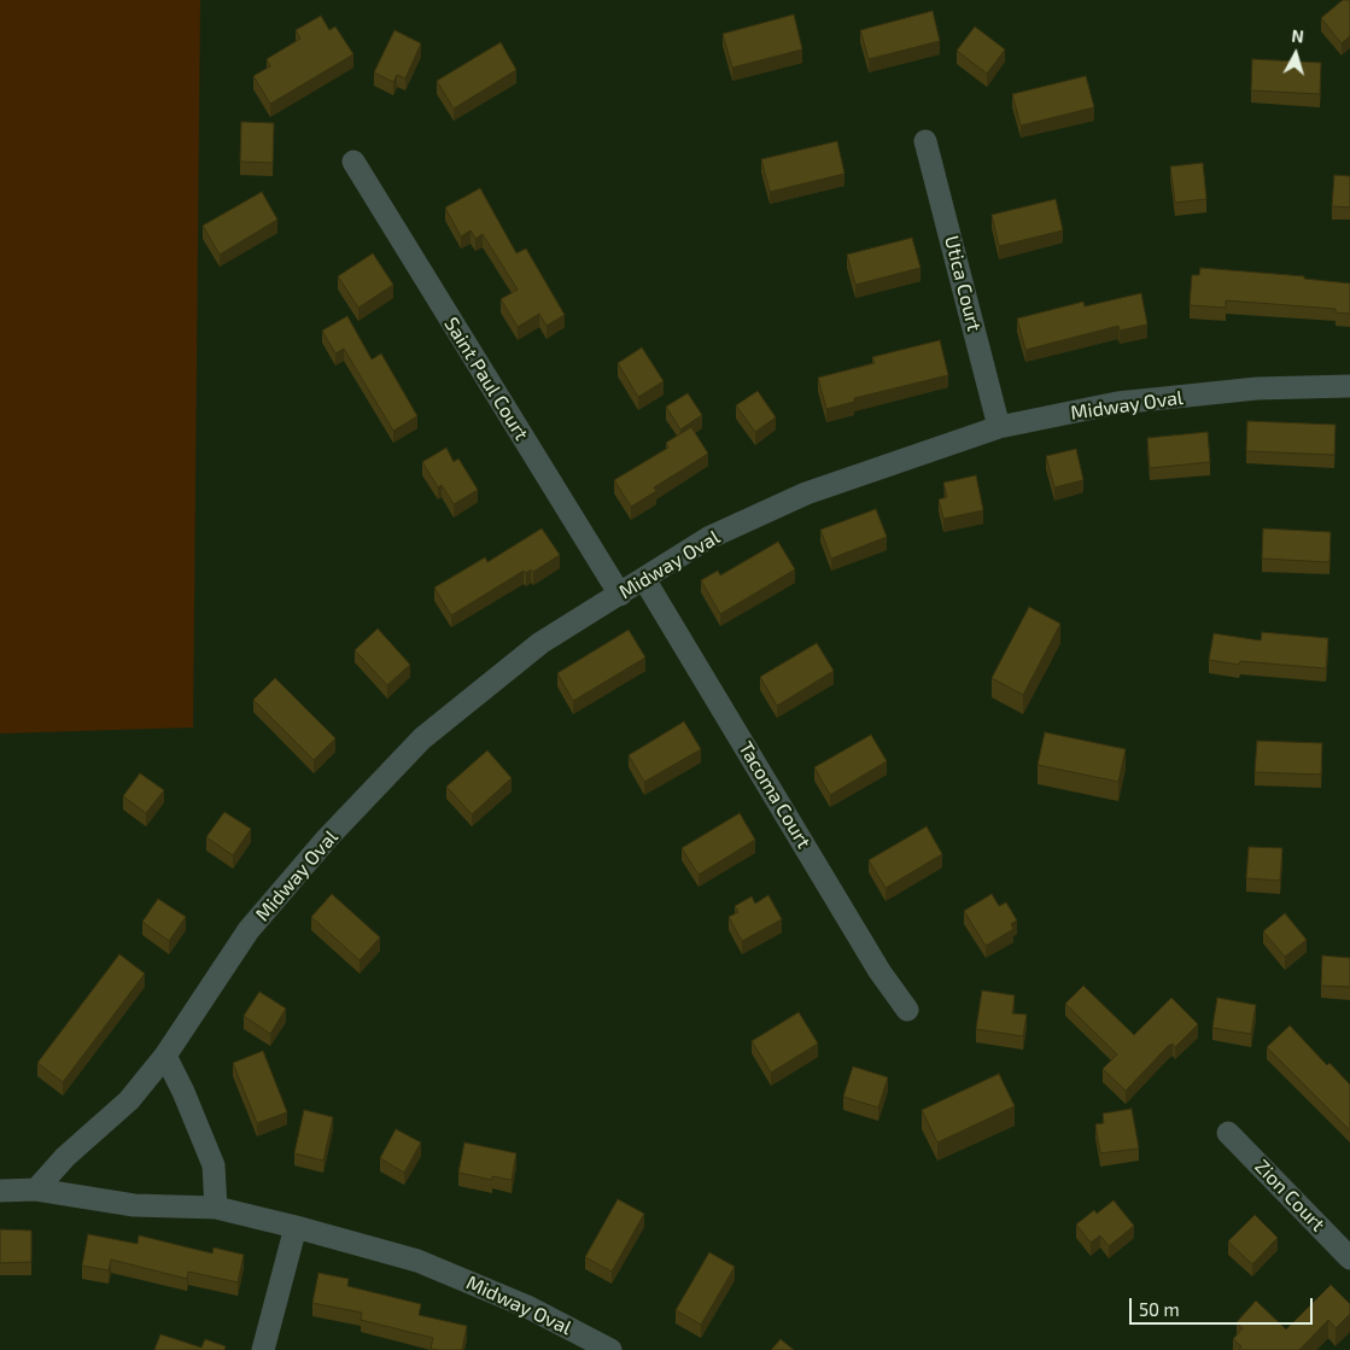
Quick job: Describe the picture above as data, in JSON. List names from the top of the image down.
{
  "streets": {
    "street": [
      "Utica Court",
      "Saint Paul Court",
      "Midway Oval",
      "Tacoma Court",
      "Zion Court"
    ]
  },
  "crossings": [
    ["Utica Court", "Midway Oval"],
    ["Saint Paul Court", "Midway Oval"],
    ["Midway Oval", "Tacoma Court"]
  ],
  "scale_bar": "50 m",
  "north": "top"
}
